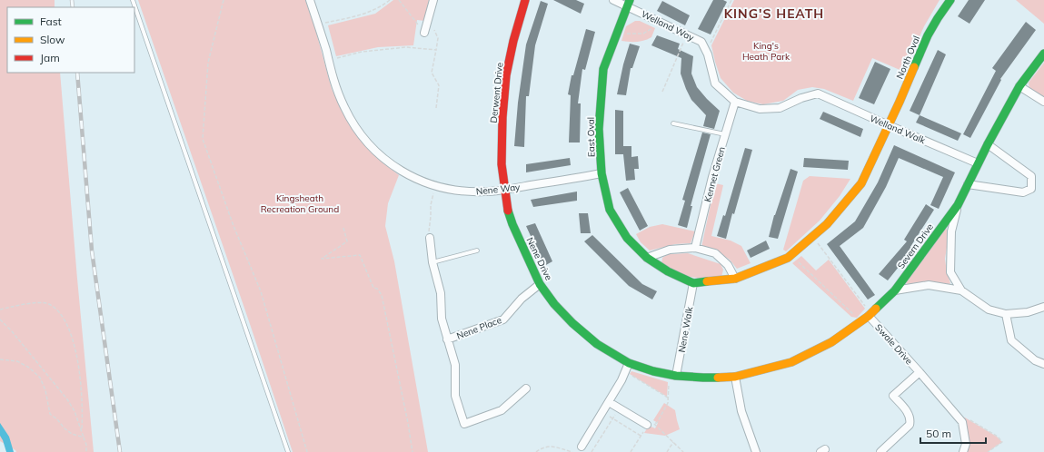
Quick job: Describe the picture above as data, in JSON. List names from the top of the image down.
{
  "streets": {
    "street": [
      "Welland Way",
      "North Oval",
      "Derwent Drive",
      "Welland Walk",
      "East Oval",
      "Kennet Green",
      "Nene Way",
      "Severn Drive",
      "Nene Drive",
      "Nene Place",
      "Nene Walk",
      "Swale Drive"
    ]
  },
  "crossings": [
    ["Welland Way", "East Oval"],
    ["North Oval", "Welland Walk"],
    ["Derwent Drive", "Nene Way"],
    ["Derwent Drive", "Nene Drive"],
    ["Welland Walk", "Kennet Green"],
    ["Welland Walk", "Severn Drive"],
    ["East Oval", "Nene Way"],
    ["East Oval", "Nene Walk"],
    ["Nene Way", "Nene Drive"],
    ["Severn Drive", "Nene Drive"],
    ["Severn Drive", "Swale Drive"],
    ["Nene Drive", "Nene Place"],
    ["Nene Drive", "Nene Walk"]
  ],
  "districts": ["KING'S HEATH"],
  "parks": ["King's Heath Park", "Kingsheath Recreation Ground"],
  "legend": ["Fast", "Slow", "Jam"],
  "scale_bar": "50 m"
}
